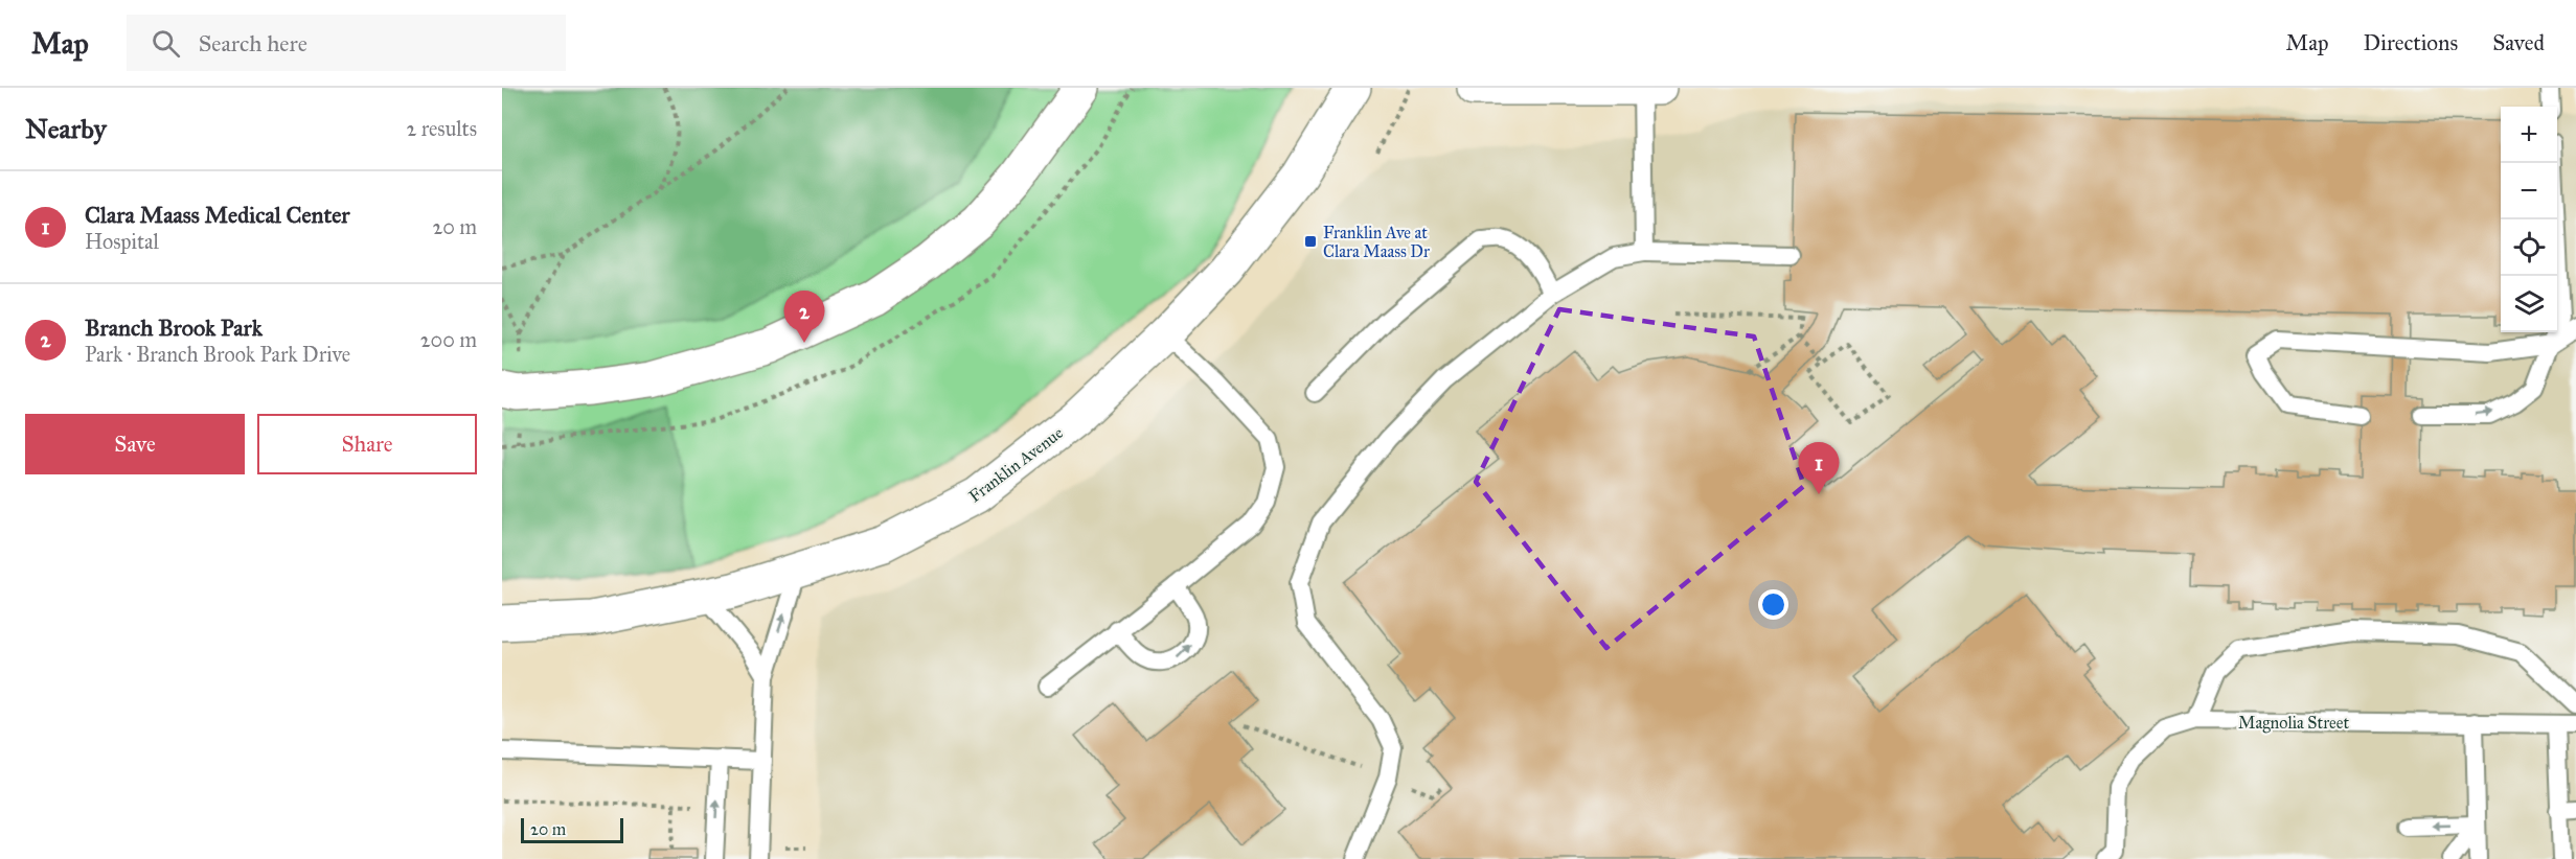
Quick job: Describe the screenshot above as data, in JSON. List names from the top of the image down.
{
  "streets": {
    "main road": ["Franklin Avenue"],
    "lane": ["Magnolia Street"]
  },
  "places": {
    "transit": ["Franklin Ave at Clara Maass Dr"]
  },
  "scale_bar": "20 m",
  "page": {
    "header": "Map",
    "search": "Search here",
    "nav": ["Map", "Directions", "Saved"],
    "heading": ["Nearby", "2 results"],
    "map_buttons": ["+", "−"],
    "list": [
      {
        "mark": "1",
        "name": "Clara Maass Medical Center",
        "note": "Hospital",
        "value": "20 m"
      },
      {
        "mark": "2",
        "name": "Branch Brook Park",
        "note": "Park · Branch Brook Park Drive",
        "value": "200 m"
      }
    ],
    "pins": ["2", "1"],
    "buttons": ["Save", "Share"],
    "scale": "20 m"
  }
}
